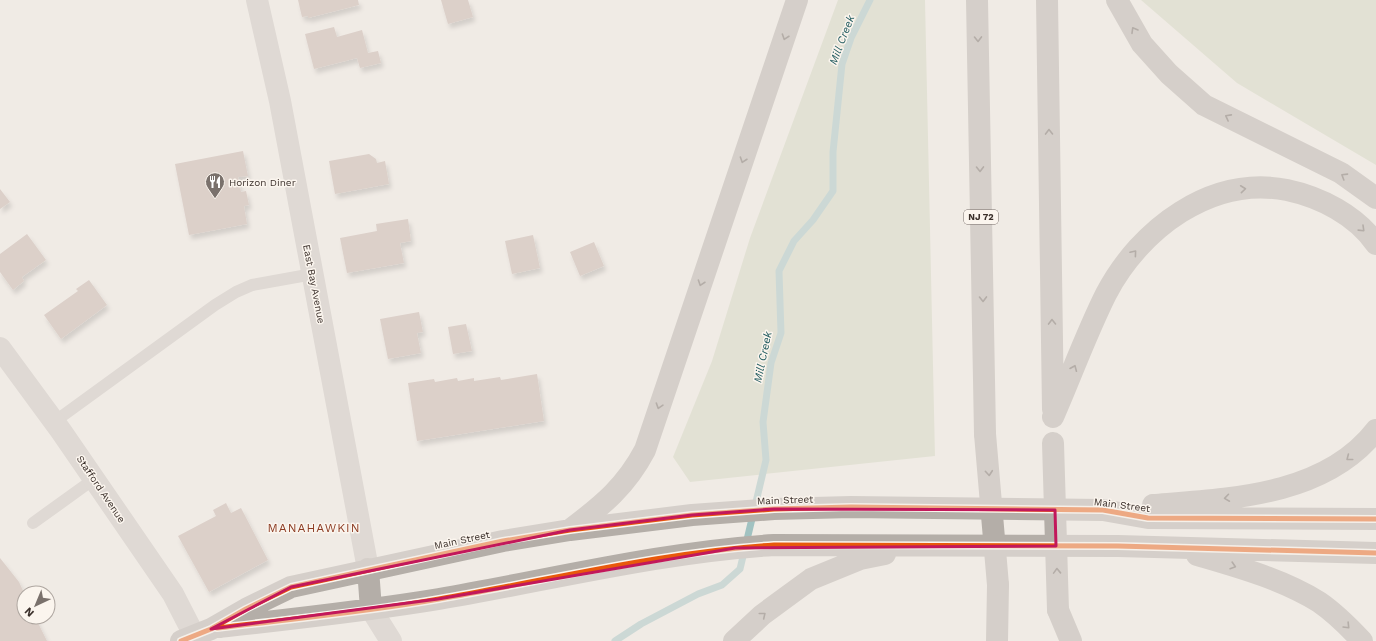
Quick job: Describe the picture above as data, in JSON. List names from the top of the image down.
{
  "streets": {
    "highway": ["NJ 72", "Main Street"],
    "street": ["East Bay Avenue", "Stafford Avenue"]
  },
  "crossings": [
    ["East Bay Avenue", "Main Street"],
    ["Stafford Avenue", "Main Street"]
  ],
  "districts": ["MANAHAWKIN"],
  "water": ["Mill Creek"],
  "places": {
    "restaurant": ["Horizon Diner"]
  },
  "north": "bottom left"
}
